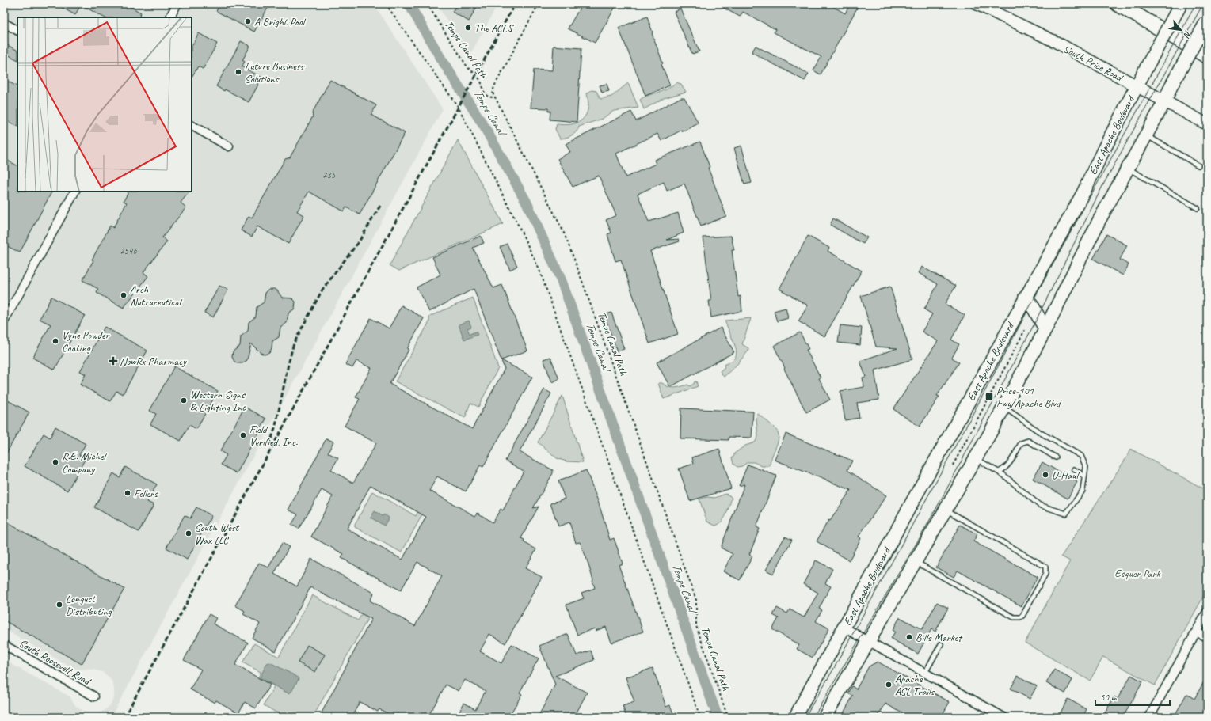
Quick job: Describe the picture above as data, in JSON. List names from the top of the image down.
{
  "streets": {
    "main road": ["South Price Road", "East Apache Boulevard"],
    "street": ["South Roosevelt Road"],
    "path": ["Tempe Canal Path"]
  },
  "crossings": [
    ["South Price Road", "East Apache Boulevard"]
  ],
  "water": ["Tempe Canal"],
  "parks": ["Esquer Park"],
  "places": {
    "other": [
      "A Bright Pool",
      "The ACES",
      "Future Business Solutions",
      "Arch Nutraceutical",
      "Vyne Powder Coating",
      "Western Signs & Lighting Inc",
      "Field Verified, Inc.",
      "R.E. Michel Company",
      "U-Haul",
      "Fellers",
      "South West Wax LLC",
      "Longust Distributing",
      "Bills Market",
      "Apache ASL Trails"
    ],
    "health": ["NowRx Pharmacy"],
    "transit": ["Price-101 Fwy/Apache Blvd"]
  },
  "house_numbers": ["235", "2546"],
  "scale_bar": "50 m",
  "north": "bottom right"
}
